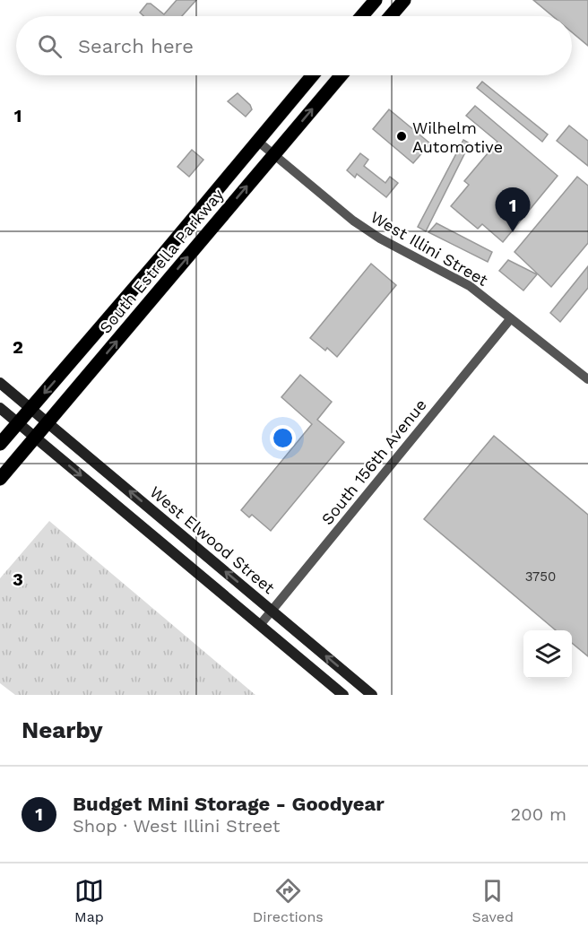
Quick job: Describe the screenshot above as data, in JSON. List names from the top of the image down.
{
  "streets": {
    "main road": ["South Estrella Parkway", "West Elwood Street"],
    "street": ["West Illini Street", "South 156th Avenue"]
  },
  "crossings": [
    ["West Illini Street", "South Estrella Parkway"],
    ["West Illini Street", "South 156th Avenue"],
    ["South Estrella Parkway", "West Elwood Street"],
    ["South 156th Avenue", "West Elwood Street"]
  ],
  "places": ["Wilhelm Automotive"],
  "house_numbers": ["3750"],
  "page": {
    "search": "Search here",
    "pins": "1",
    "heading": "Nearby",
    "list": [
      {
        "mark": "1",
        "name": "Budget Mini Storage - Goodyear",
        "note": "Shop · West Illini Street",
        "value": "200 m"
      }
    ],
    "nav": ["Map", "Directions", "Saved"]
  },
  "grid": {
    "rows": ["1", "2", "3"]
  }
}
